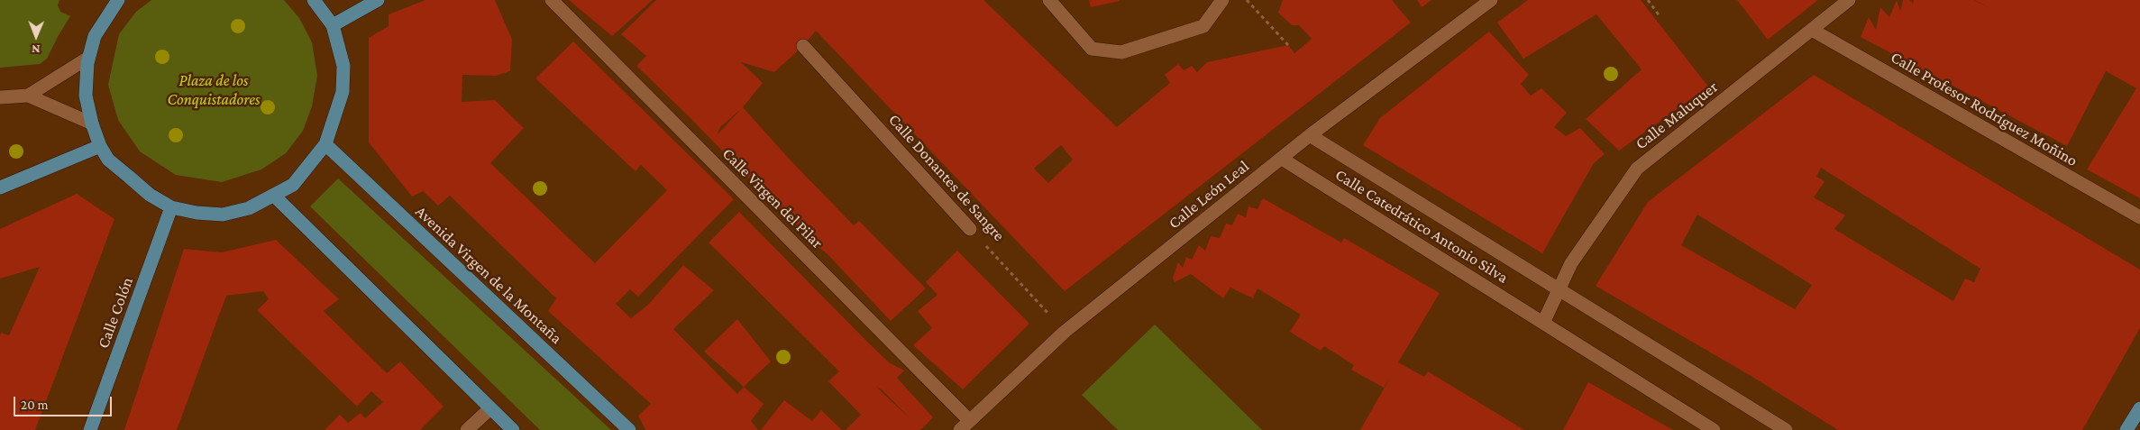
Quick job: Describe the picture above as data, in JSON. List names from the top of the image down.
{
  "streets": {
    "main road": ["Avenida Virgen de la Montaña", "Calle Colón"],
    "street": [
      "Calle Profesor Rodríguez Moñino",
      "Calle Maluquer",
      "Calle Donantes de Sangre",
      "Calle León Leal",
      "Calle Virgen del Pilar",
      "Calle Catedrático Antonio Silva"
    ]
  },
  "crossings": [
    ["Calle Profesor Rodríguez Moñino", "Calle Maluquer"],
    ["Calle Maluquer", "Calle Catedrático Antonio Silva"],
    ["Calle Donantes de Sangre", "Calle León Leal"],
    ["Calle León Leal", "Calle Virgen del Pilar"],
    ["Calle León Leal", "Calle Catedrático Antonio Silva"]
  ],
  "parks": ["Plaza de los Conquistadores"],
  "scale_bar": "20 m",
  "north": "bottom"
}
